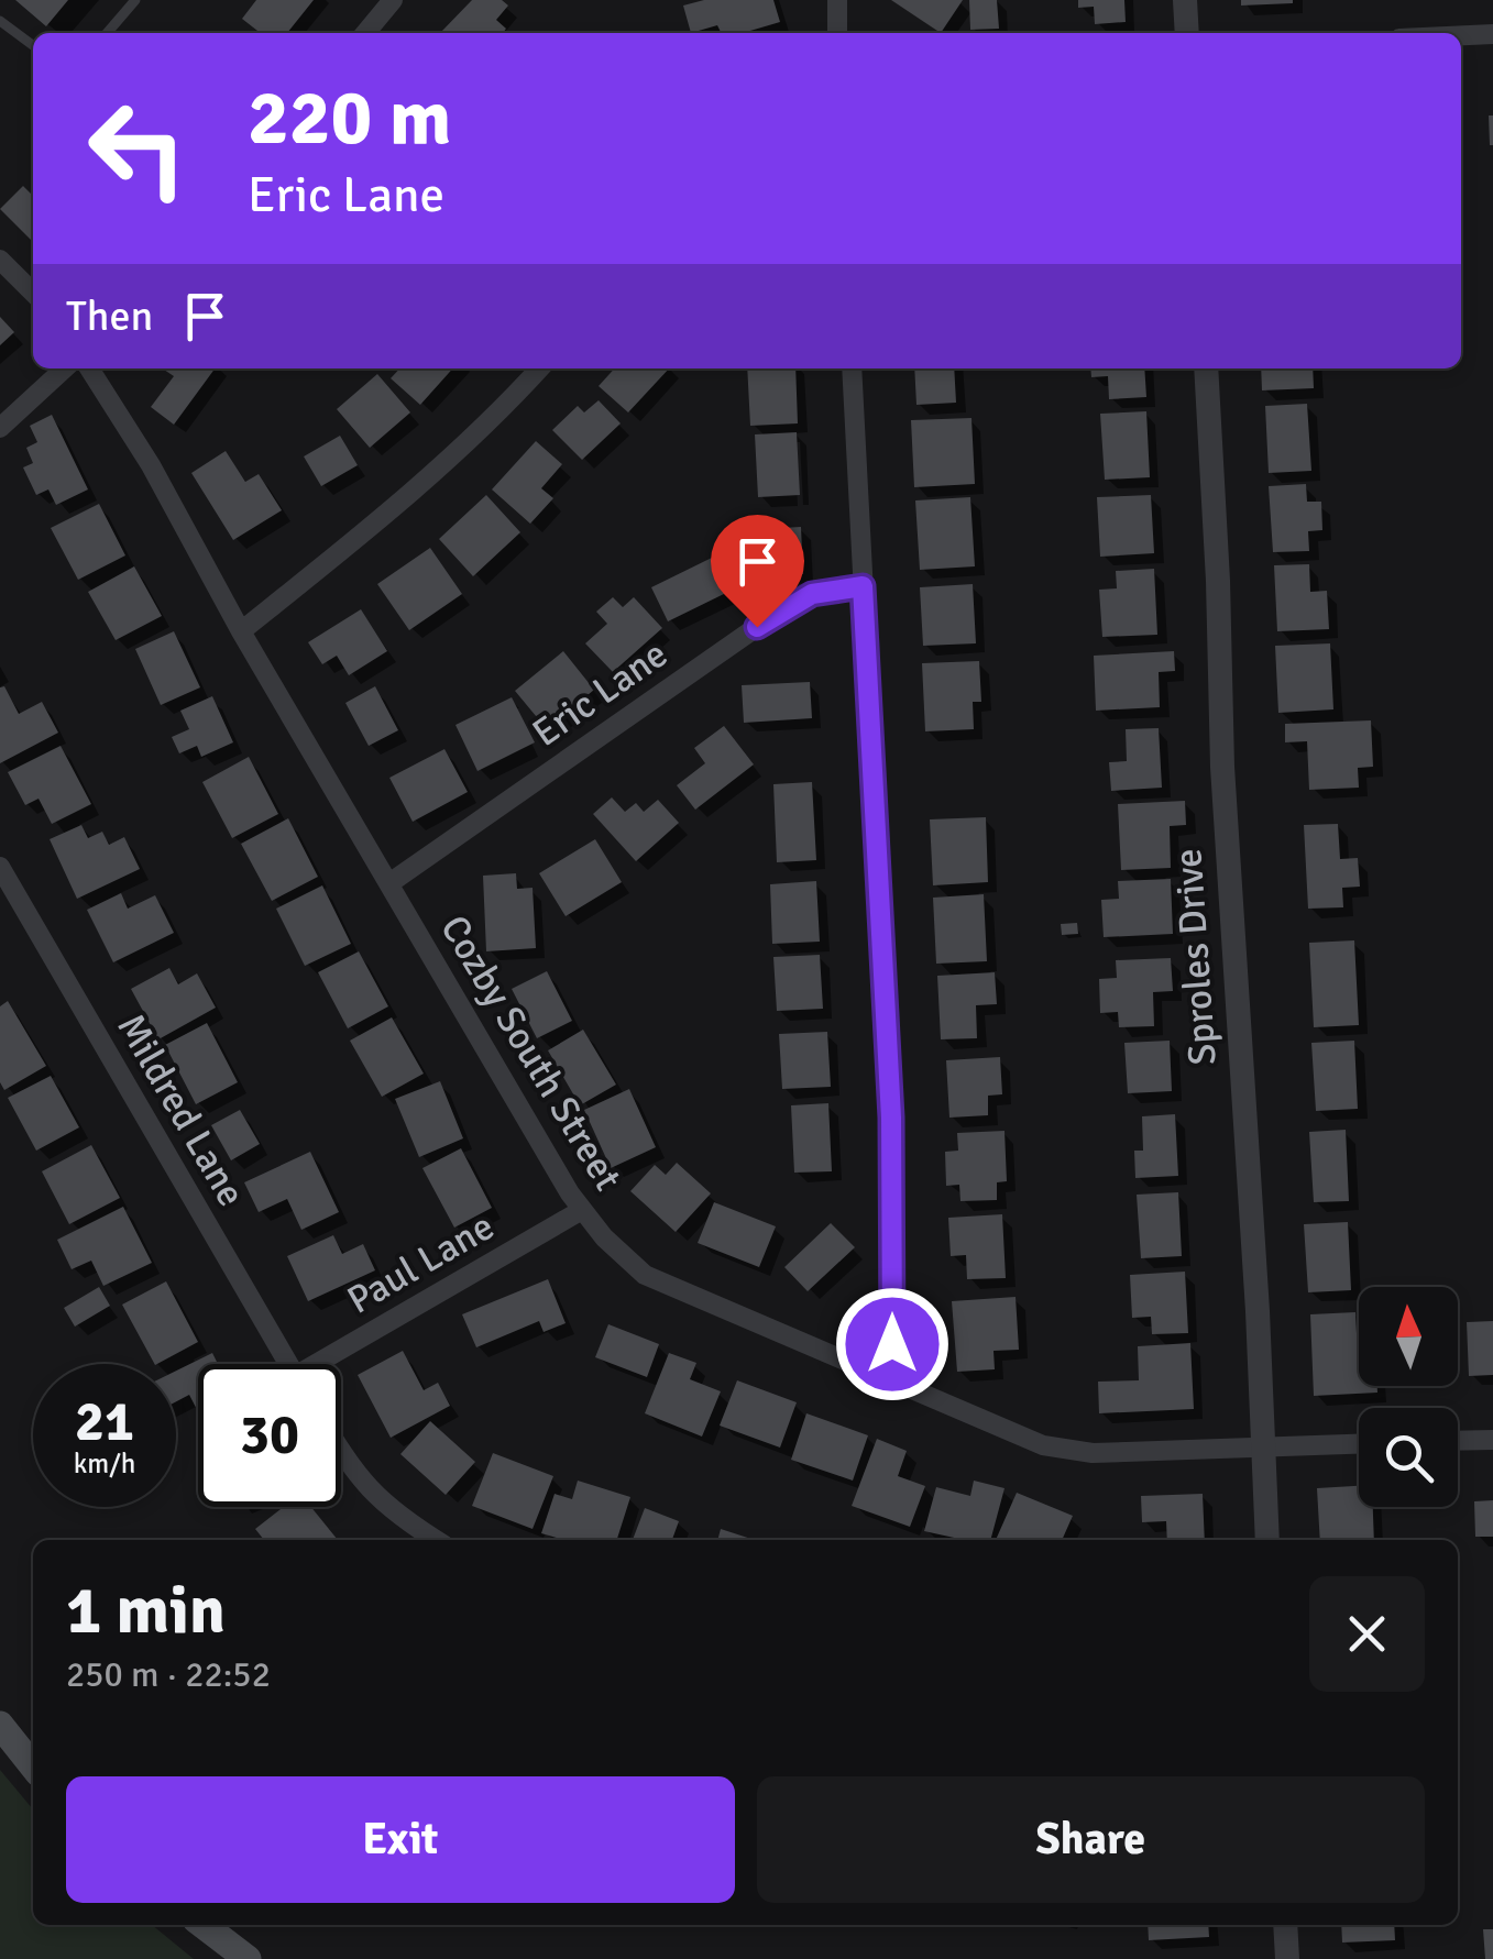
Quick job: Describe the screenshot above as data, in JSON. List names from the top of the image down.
{
  "streets": {
    "street": [
      "Eric Lane",
      "Sproles Drive",
      "Cozby South Street",
      "Mildred Lane",
      "Paul Lane"
    ]
  },
  "crossings": [
    ["Eric Lane", "Cozby South Street"],
    ["Sproles Drive", "Cozby South Street"],
    ["Cozby South Street", "Paul Lane"]
  ],
  "north": "top",
  "page": {
    "turn": ["220 m", "Eric Lane"],
    "then": "Then",
    "speed": "21 km/h",
    "limit": "30",
    "heading": ["1 min", "250 m · 22:52"],
    "buttons": ["Exit", "Share"]
  }
}
